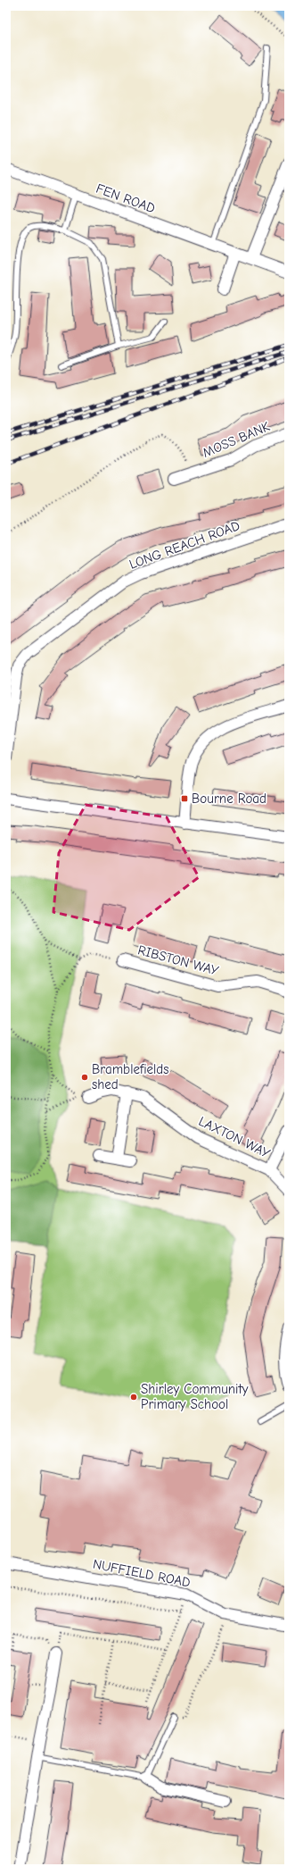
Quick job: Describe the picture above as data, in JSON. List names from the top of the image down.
{
  "streets": {
    "street": [
      "FEN ROAD",
      "MOSS BANK",
      "LONG REACH ROAD",
      "RIBSTON WAY",
      "LAXTON WAY",
      "NUFFIELD ROAD"
    ]
  },
  "places": {
    "transit": ["Bourne Road"],
    "other": ["Bramblefields shed", "Shirley Community Primary School"]
  }
}
